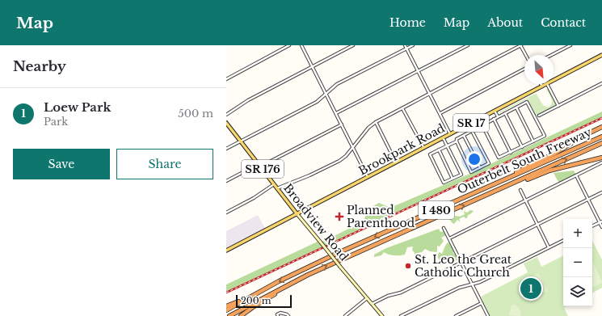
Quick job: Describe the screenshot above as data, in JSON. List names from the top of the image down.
{
  "streets": {
    "highway": ["Outerbelt South Freeway", "I 480"],
    "main road": [
      "SR 17",
      "Brookpark Road",
      "SR 176",
      "Broadview Road"
    ]
  },
  "crossings": [
    ["Brookpark Road", "Broadview Road"]
  ],
  "places": {
    "health": ["Planned Parenthood"],
    "other": ["St. Leo the Great Catholic Church"]
  },
  "scale_bar": "200 m",
  "north": "bottom right",
  "page": {
    "header": "Map",
    "nav": [
      "Home",
      "Map",
      "About",
      "Contact"
    ],
    "heading": "Nearby",
    "list": [
      {
        "mark": "1",
        "name": "Loew Park",
        "note": "Park",
        "value": "500 m"
      }
    ],
    "buttons": ["Save", "Share"],
    "map_buttons": ["+", "−"],
    "pins": "1",
    "scale": "200 m"
  }
}
